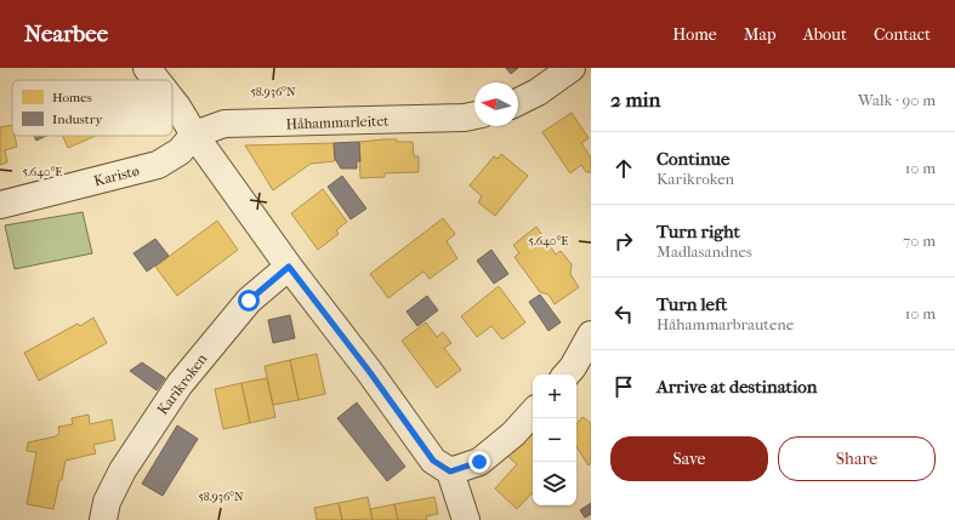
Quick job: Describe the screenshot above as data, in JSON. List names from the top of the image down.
{
  "streets": {
    "street": ["Håhammarleitet", "Karistø", "Karikroken"]
  },
  "crossings": [
    ["Håhammarleitet", "Karistø"]
  ],
  "legend": ["Homes", "Industry"],
  "north": "left",
  "page": {
    "header": "Nearbee",
    "nav": [
      "Home",
      "Map",
      "About",
      "Contact"
    ],
    "heading": ["2 min", "Walk · 90 m"],
    "list": [
      ["Continue", "Karikroken", "10 m"],
      ["Turn right", "Madlasandnes", "70 m"],
      ["Turn left", "Håhammarbrautene", "10 m"],
      "Arrive at destination"
    ],
    "map_buttons": ["+", "−"],
    "buttons": ["Save", "Share"]
  },
  "coordinates": ["58.936°N", "5.640°E"]
}
